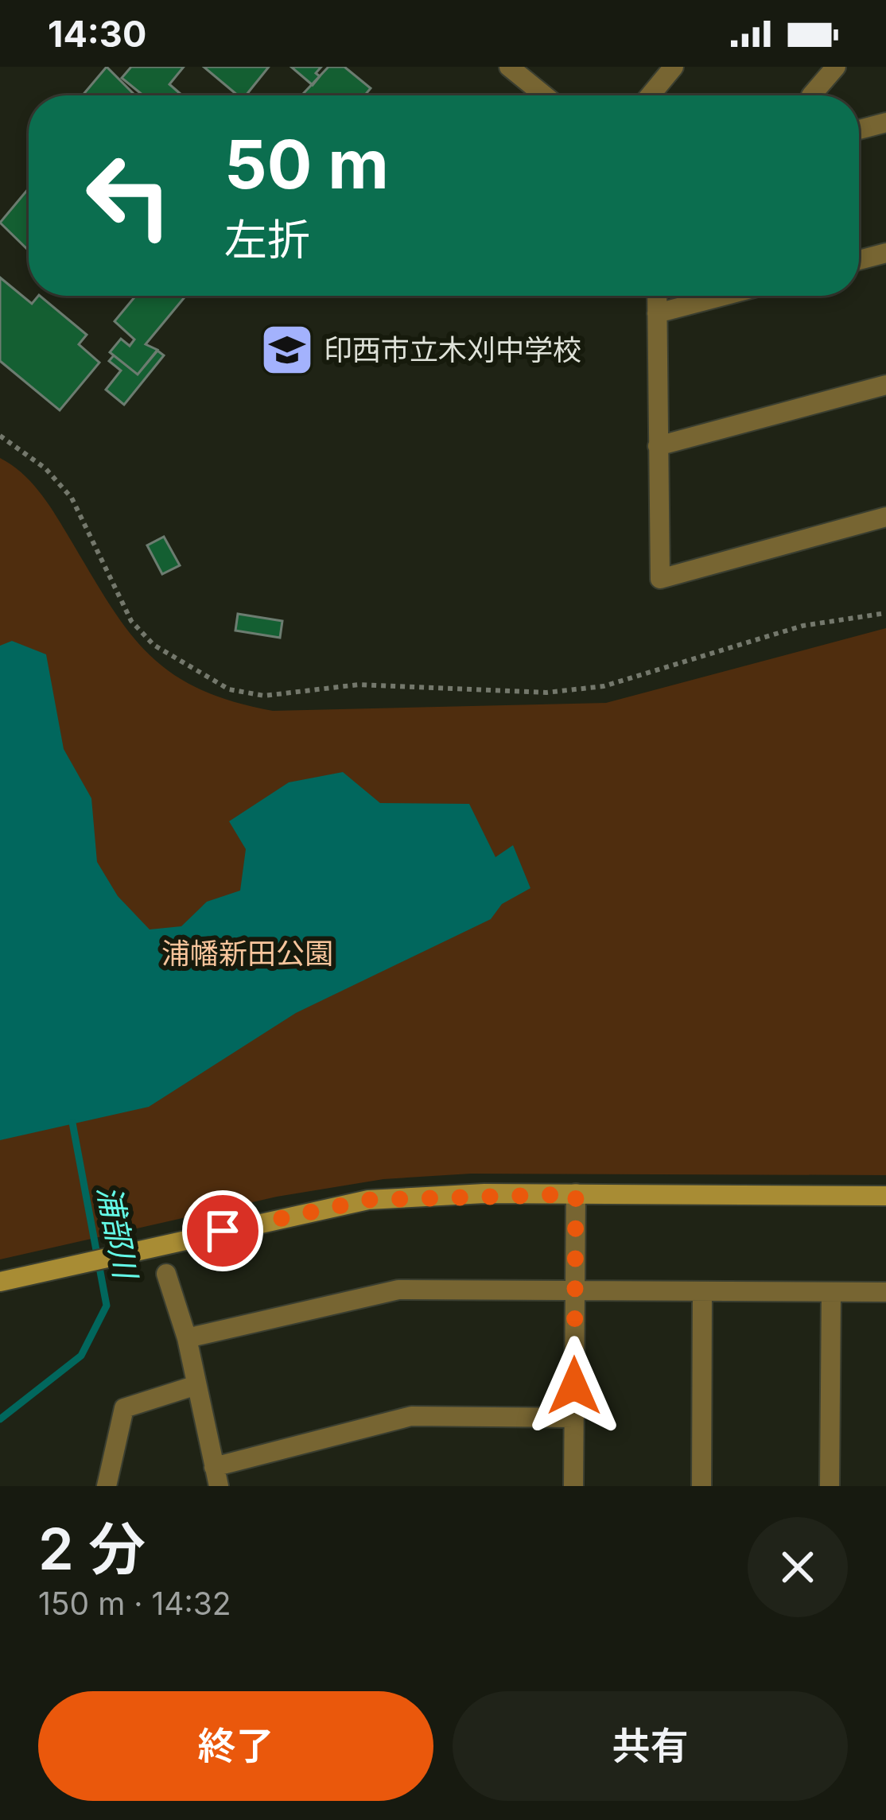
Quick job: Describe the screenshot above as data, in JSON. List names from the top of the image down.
{
  "water": ["浦部川"],
  "parks": ["浦幡新田公園"],
  "places": {
    "school or university": ["印西市立木刈中学校"]
  },
  "page": {
    "status": "14:30",
    "turn": ["50 m", "左折"],
    "heading": ["2 分", "150 m · 14:32"],
    "buttons": ["終了", "共有"]
  }
}
